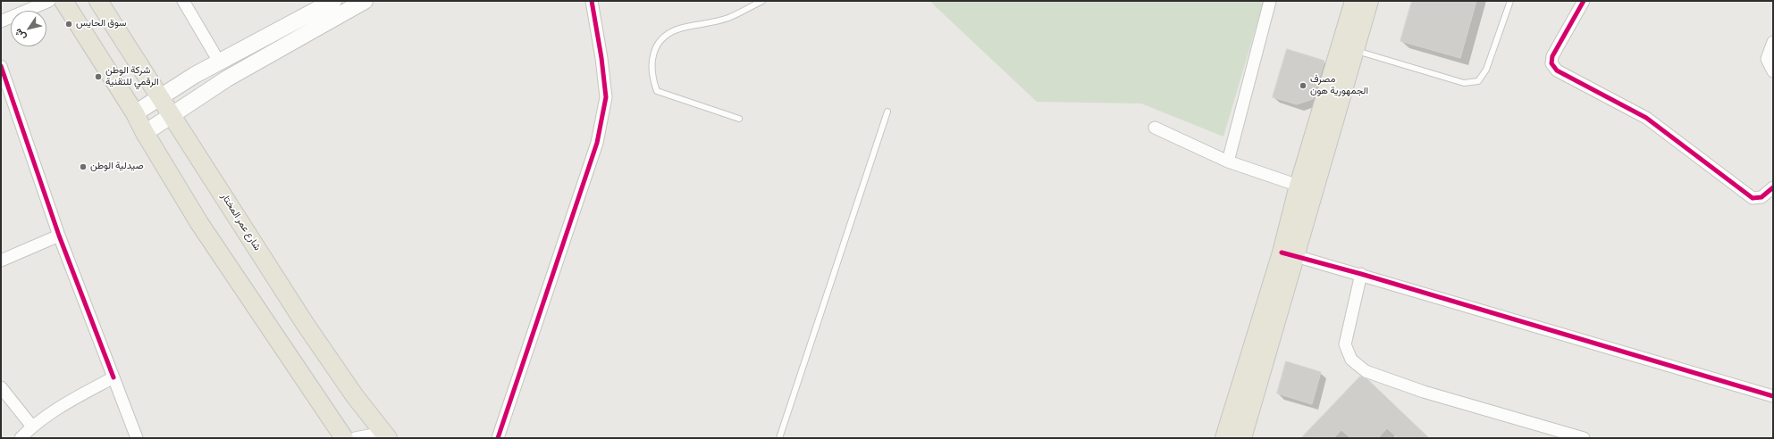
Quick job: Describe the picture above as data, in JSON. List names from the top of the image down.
{
  "streets": {
    "main road": ["شارع عمر المختار"]
  },
  "places": [
    "سوق الحايس",
    "شركة الوطن الرقمي للتقنية",
    "مصرف الجمهورية هون",
    "صيدلية الوطن"
  ],
  "north": "bottom left"
}
